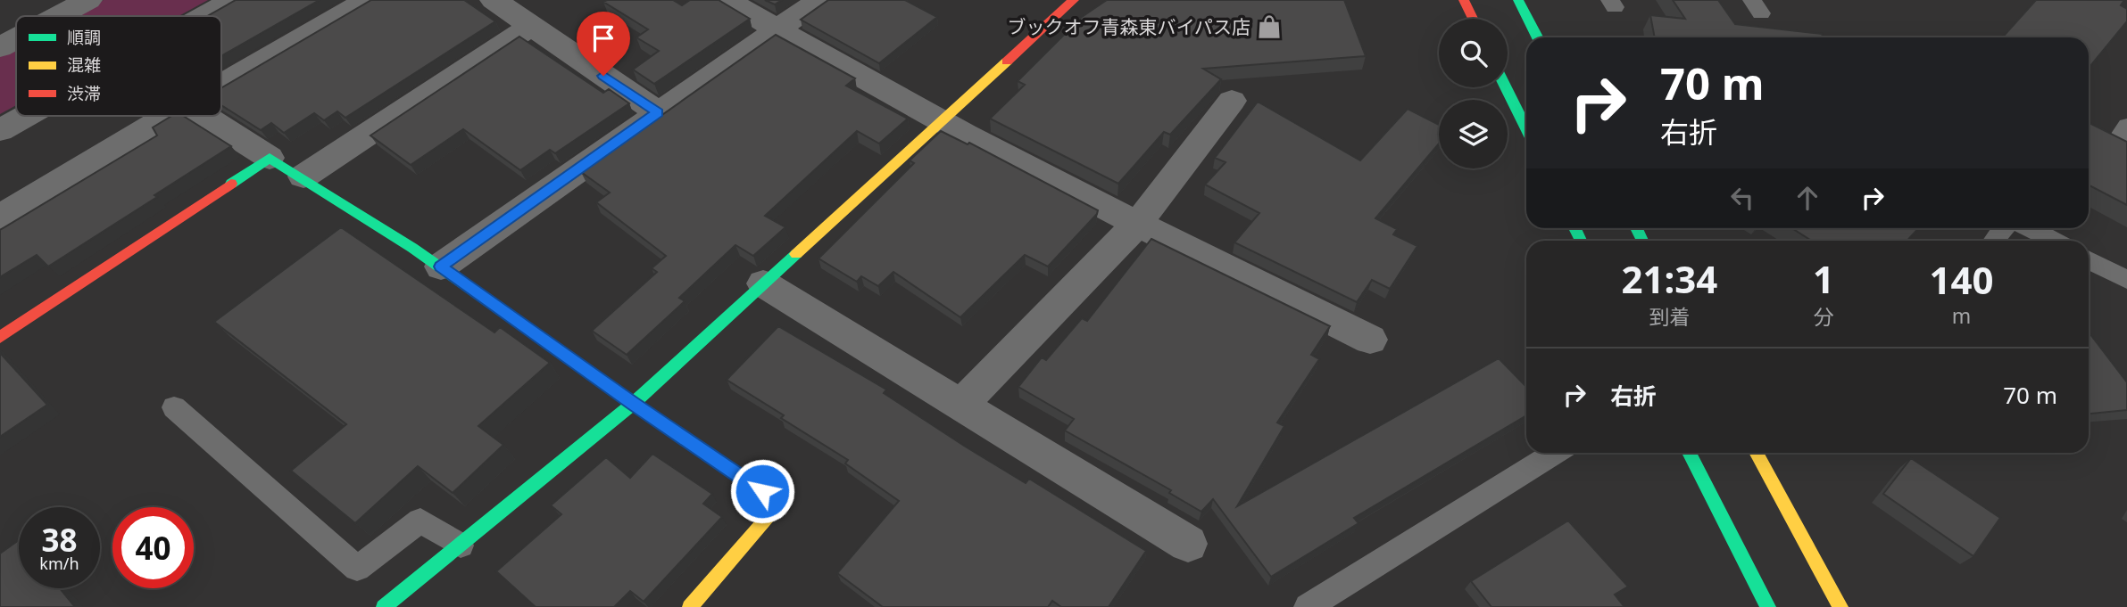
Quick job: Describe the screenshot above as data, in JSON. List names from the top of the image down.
{
  "places": {
    "shop": ["ブックオフ青森東バイパス店"]
  },
  "legend": ["順調", "混雑", "渋滞"],
  "page": {
    "turn": ["70 m", "右折"],
    "eta": [
      "21:34",
      "到着",
      "1",
      "分",
      "140",
      "m"
    ],
    "list": [
      {
        "name": "右折",
        "value": "70 m"
      }
    ],
    "speed": "38 km/h",
    "limit": "40"
  }
}
